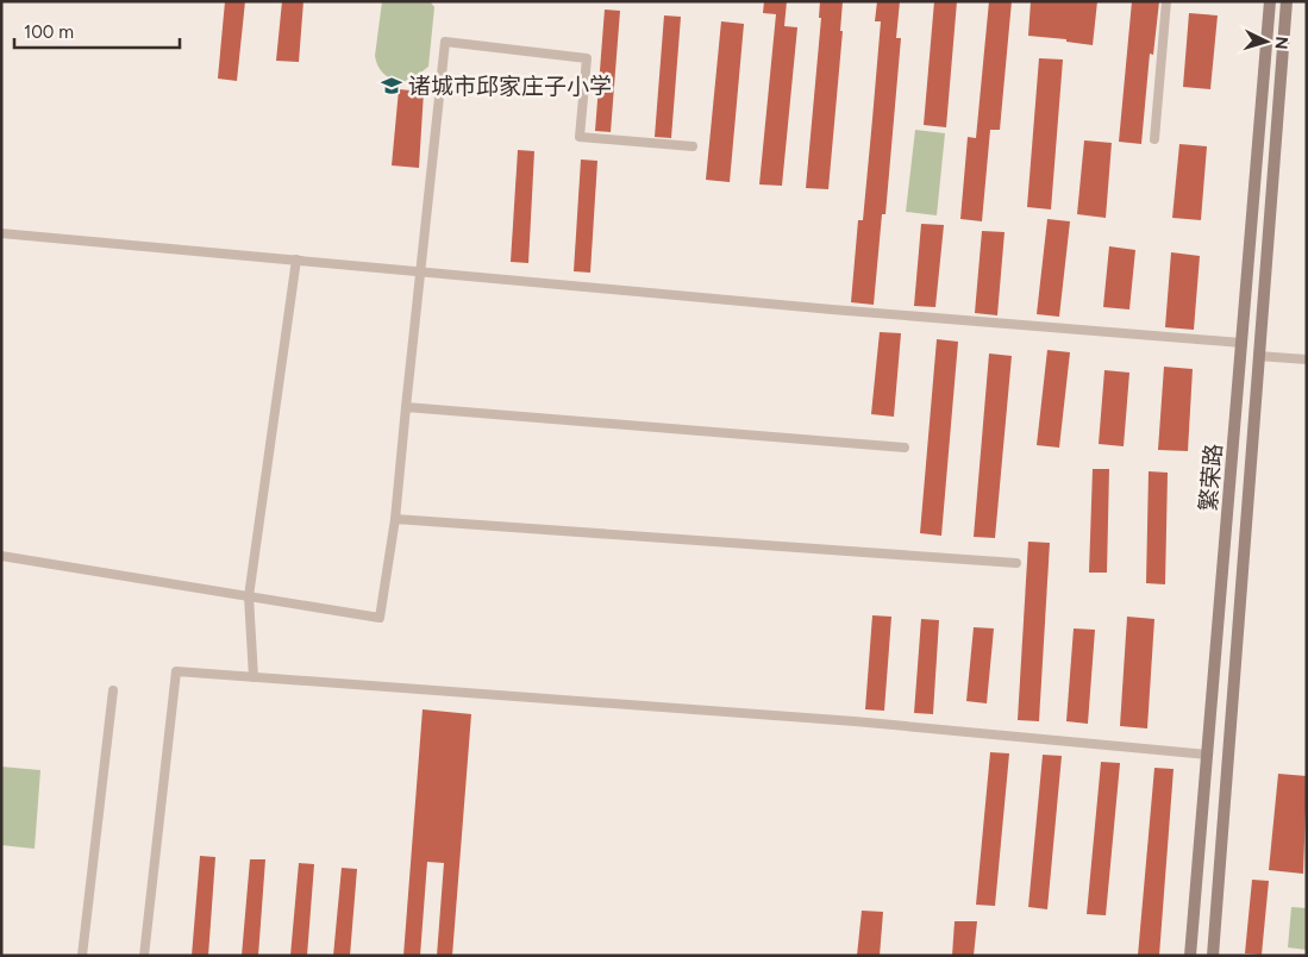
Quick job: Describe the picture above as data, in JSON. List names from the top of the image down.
{
  "streets": {
    "main road": ["繁荣路"]
  },
  "places": {
    "school or university": ["诸城市邱家庄子小学"]
  },
  "scale_bar": "100 m",
  "north": "right"
}
